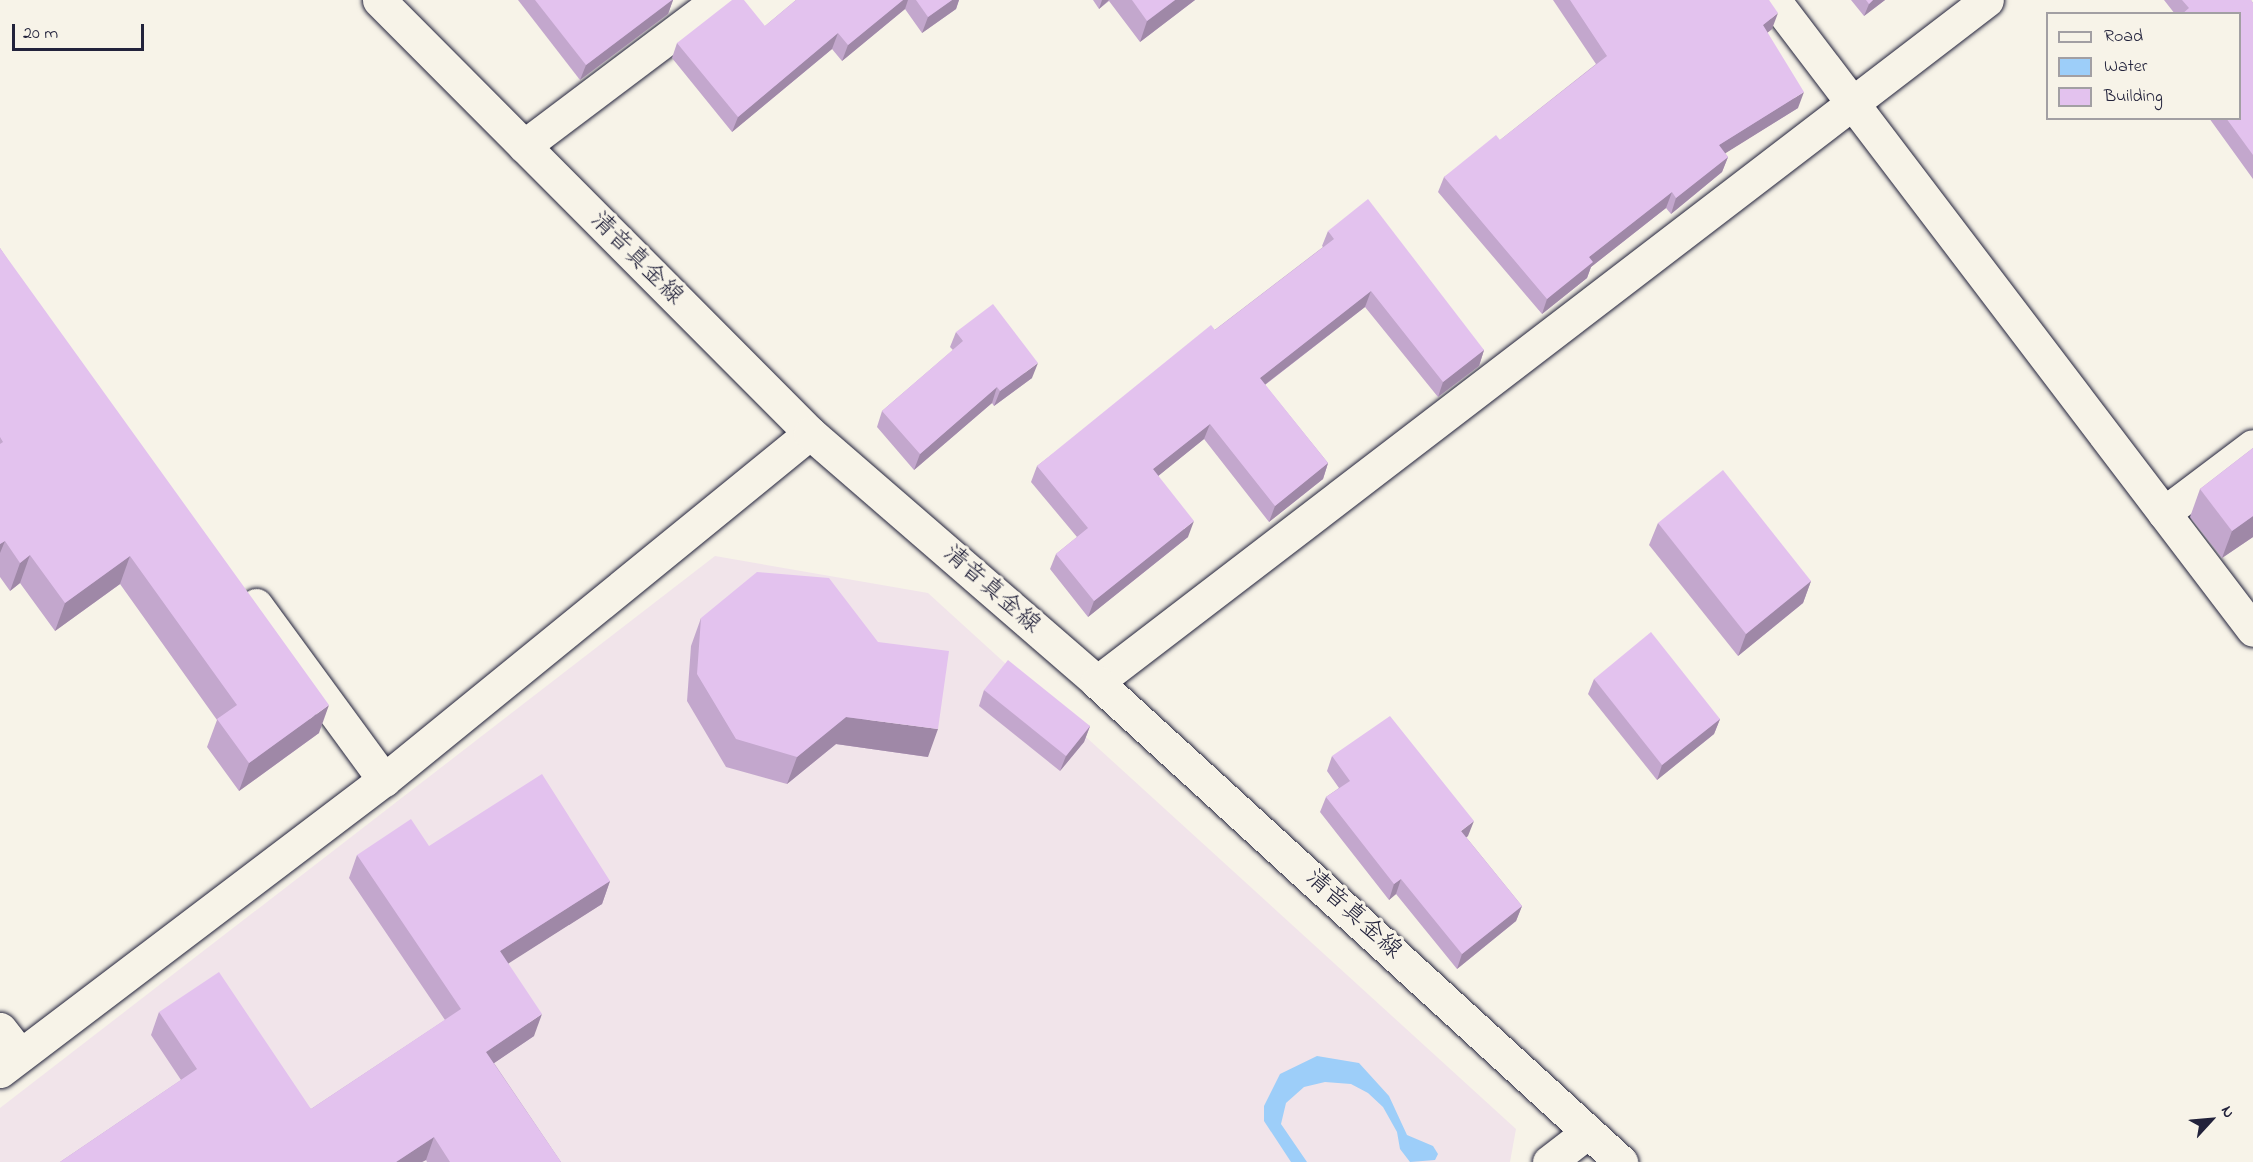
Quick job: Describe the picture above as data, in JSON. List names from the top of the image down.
{
  "streets": {
    "street": ["清音真金線"]
  },
  "legend": ["Road", "Water", "Building"],
  "scale_bar": "20 m",
  "north": "top right"
}
